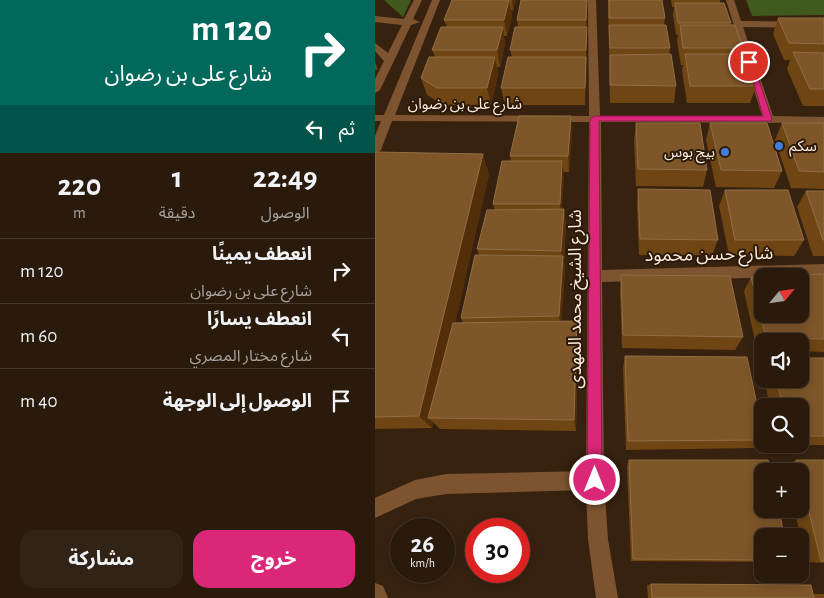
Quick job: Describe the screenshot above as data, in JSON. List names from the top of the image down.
{
  "streets": {
    "street": ["شارع على بن رضوان", "شارع حسن محمود", "شارع الشيخ محمد المهدى"]
  },
  "crossings": [
    ["شارع على بن رضوان", "شارع الشيخ محمد المهدى"],
    ["شارع حسن محمود", "شارع الشيخ محمد المهدى"]
  ],
  "places": ["سكم", "بيج بوس"],
  "north": "top right",
  "page": {
    "turn": ["120 m", "شارع على بن رضوان"],
    "then": "ثم",
    "eta": [
      "22:49",
      "الوصول",
      "1",
      "دقيقة",
      "220",
      "m"
    ],
    "list": [
      {
        "name": "انعطف يمينًا",
        "note": "شارع على بن رضوان",
        "value": "120 m"
      },
      {
        "name": "انعطف يسارًا",
        "note": "شارع مختار المصري",
        "value": "60 m"
      },
      {
        "name": "الوصول إلى الوجهة",
        "value": "40 m"
      }
    ],
    "map_buttons": ["+", "−"],
    "speed": "26 km/h",
    "limit": "30",
    "buttons": ["خروج", "مشاركة"]
  }
}
